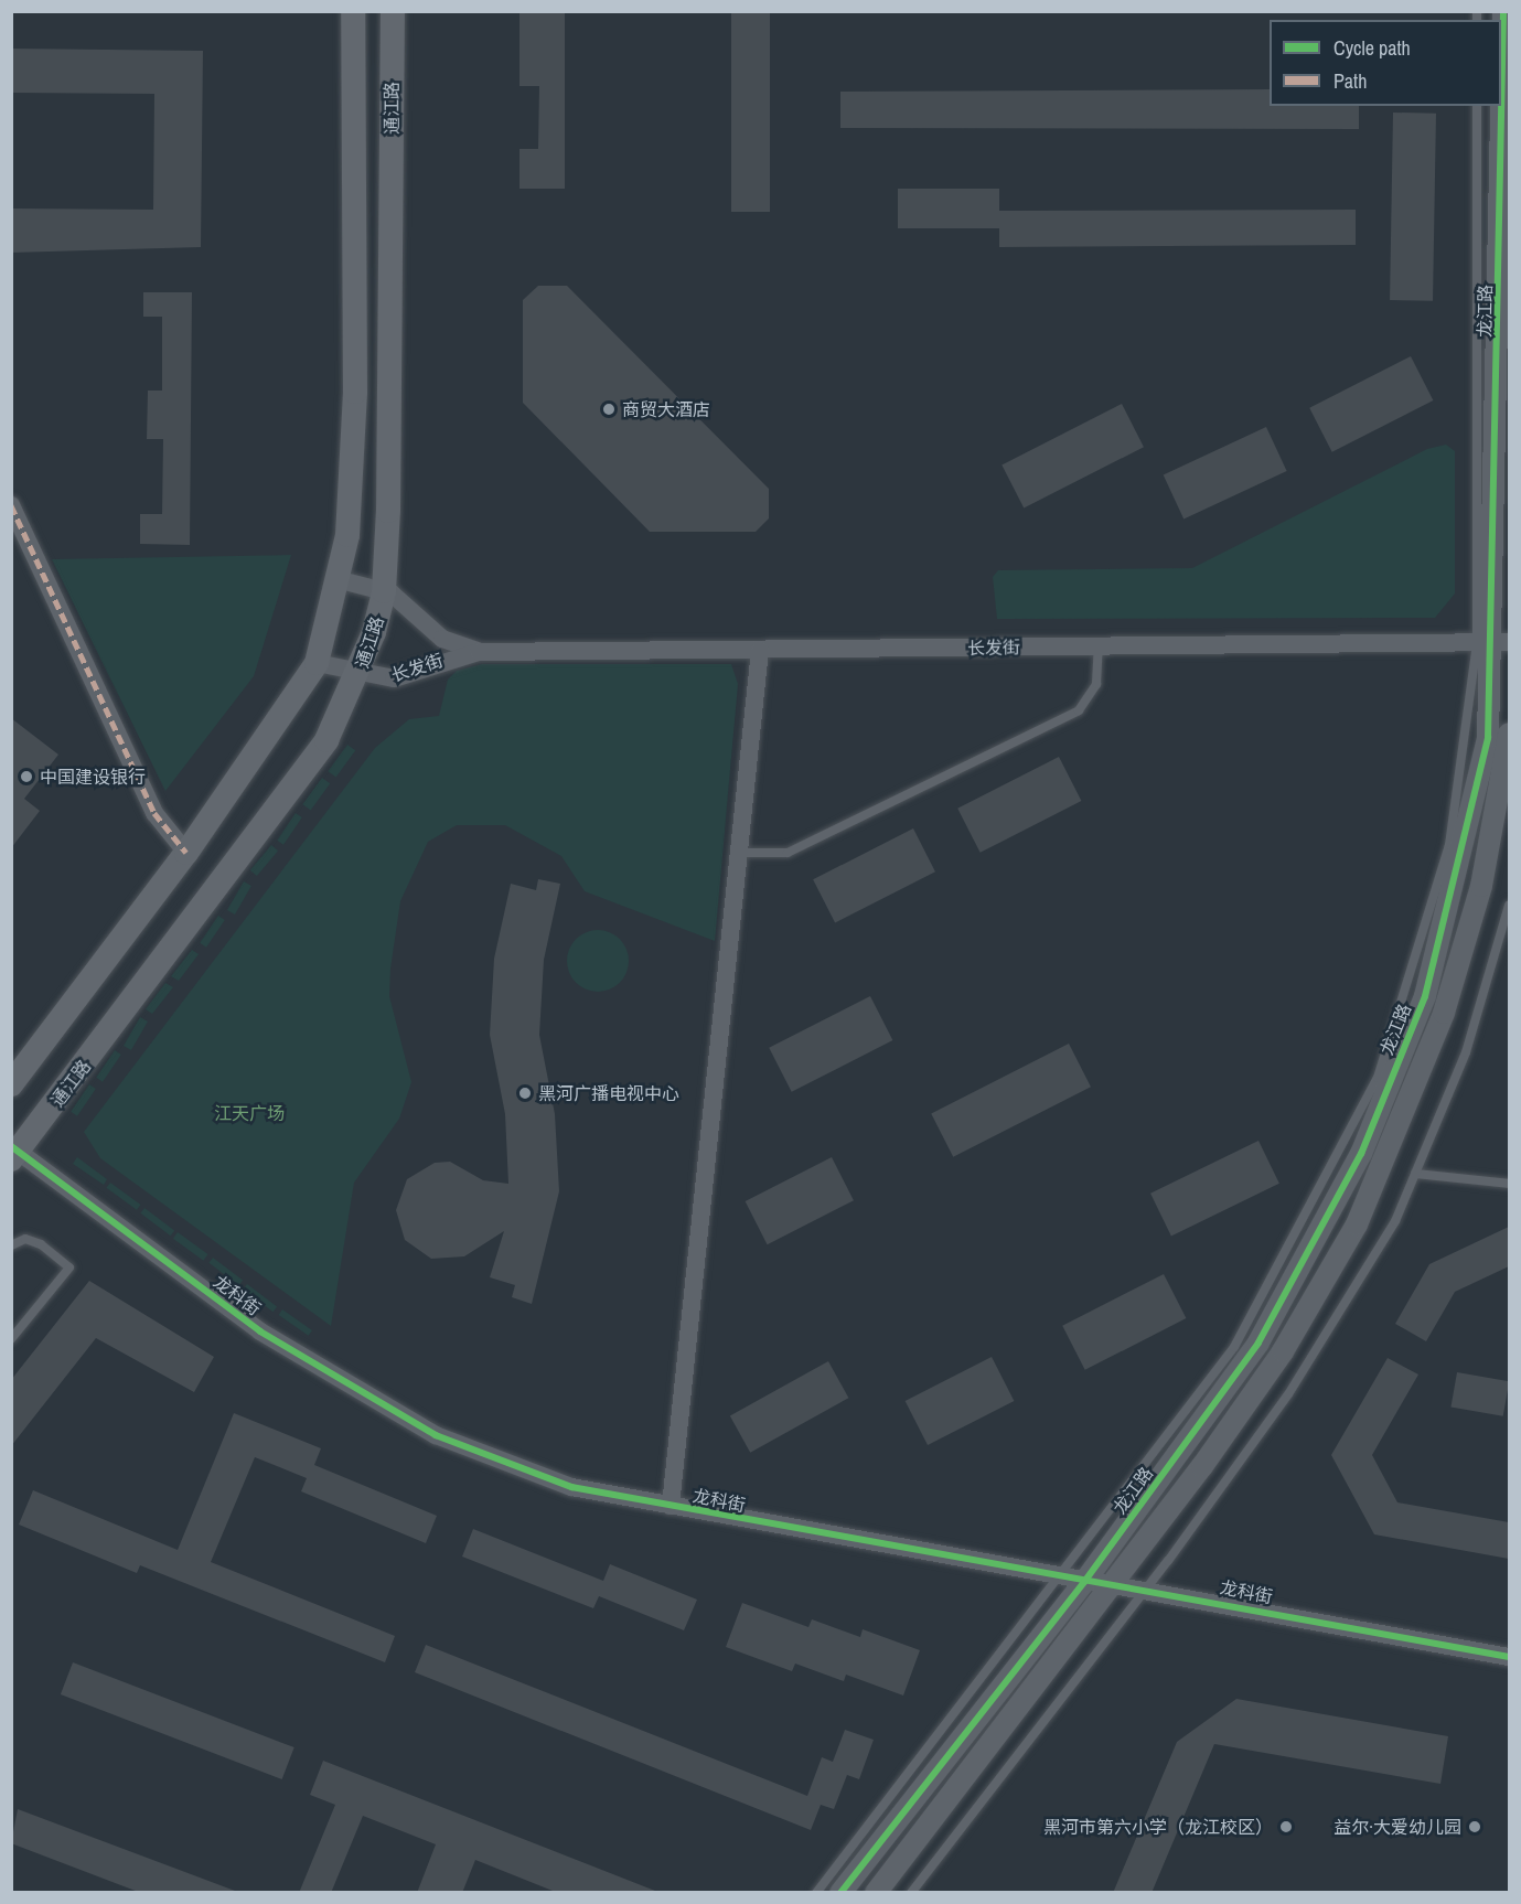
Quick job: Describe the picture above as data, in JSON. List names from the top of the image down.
{
  "streets": {
    "main road": ["通江路"],
    "street": ["龙江路", "长发街", "龙科街"]
  },
  "crossings": [
    ["通江路", "长发街"],
    ["通江路", "龙科街"],
    ["龙江路", "长发街"],
    ["龙江路", "龙科街"]
  ],
  "parks": ["江天广场"],
  "places": [
    "商贸大酒店",
    "中国建设银行",
    "黑河广播电视中心",
    "黑河市第六小学（龙江校区）",
    "益尔·大爱幼儿园"
  ],
  "legend": ["Cycle path", "Path"]
}
